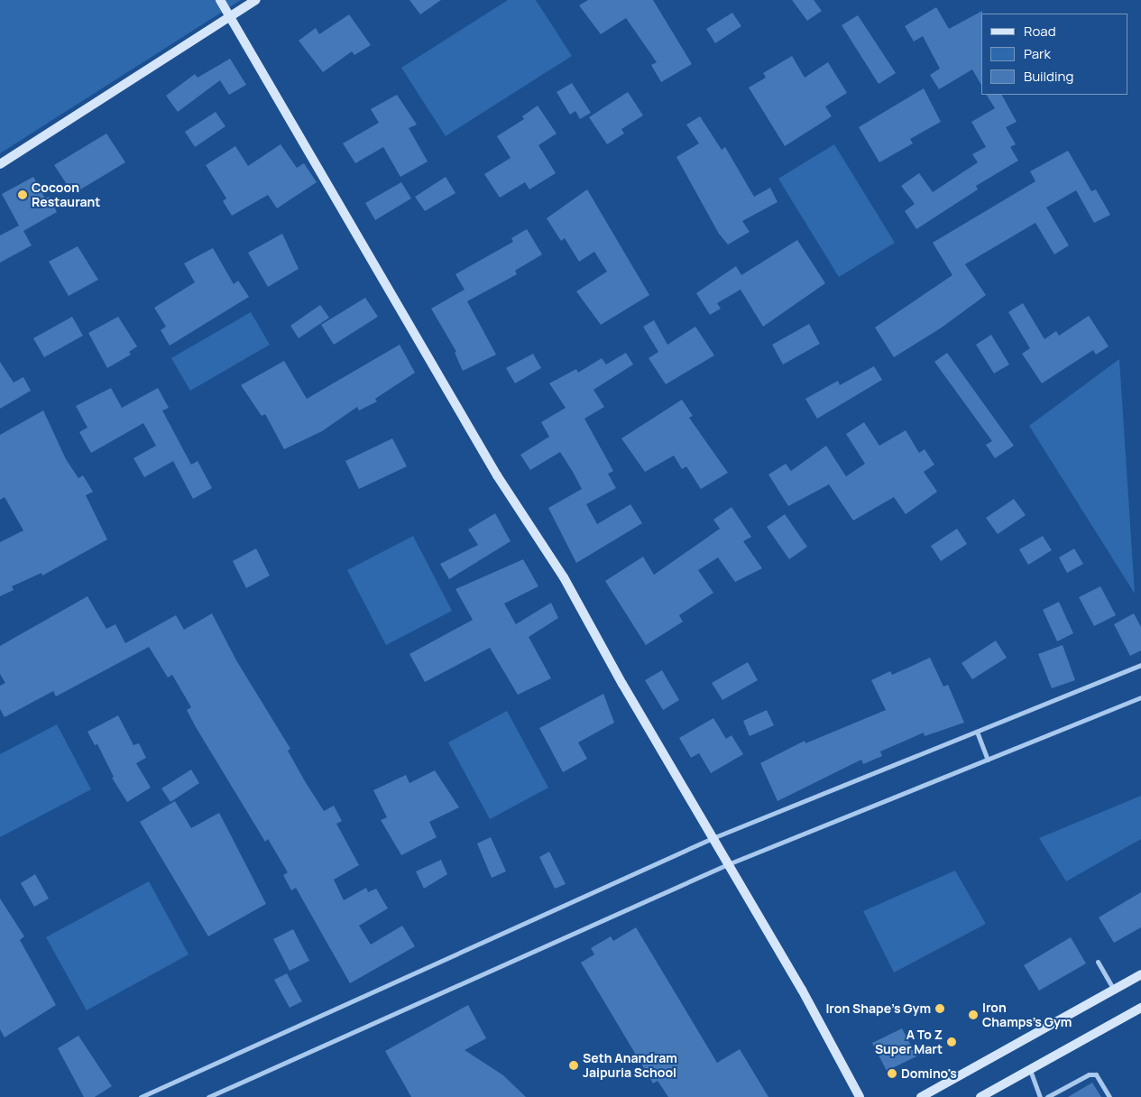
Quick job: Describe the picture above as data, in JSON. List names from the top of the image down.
{
  "places": [
    "Cocoon Restaurant",
    "Iron Shape's Gym",
    "Iron Champs's Gym",
    "A To Z Super Mart",
    "Seth Anandram Jaipuria School",
    "Domino's"
  ],
  "legend": ["Road", "Park", "Building"]
}
